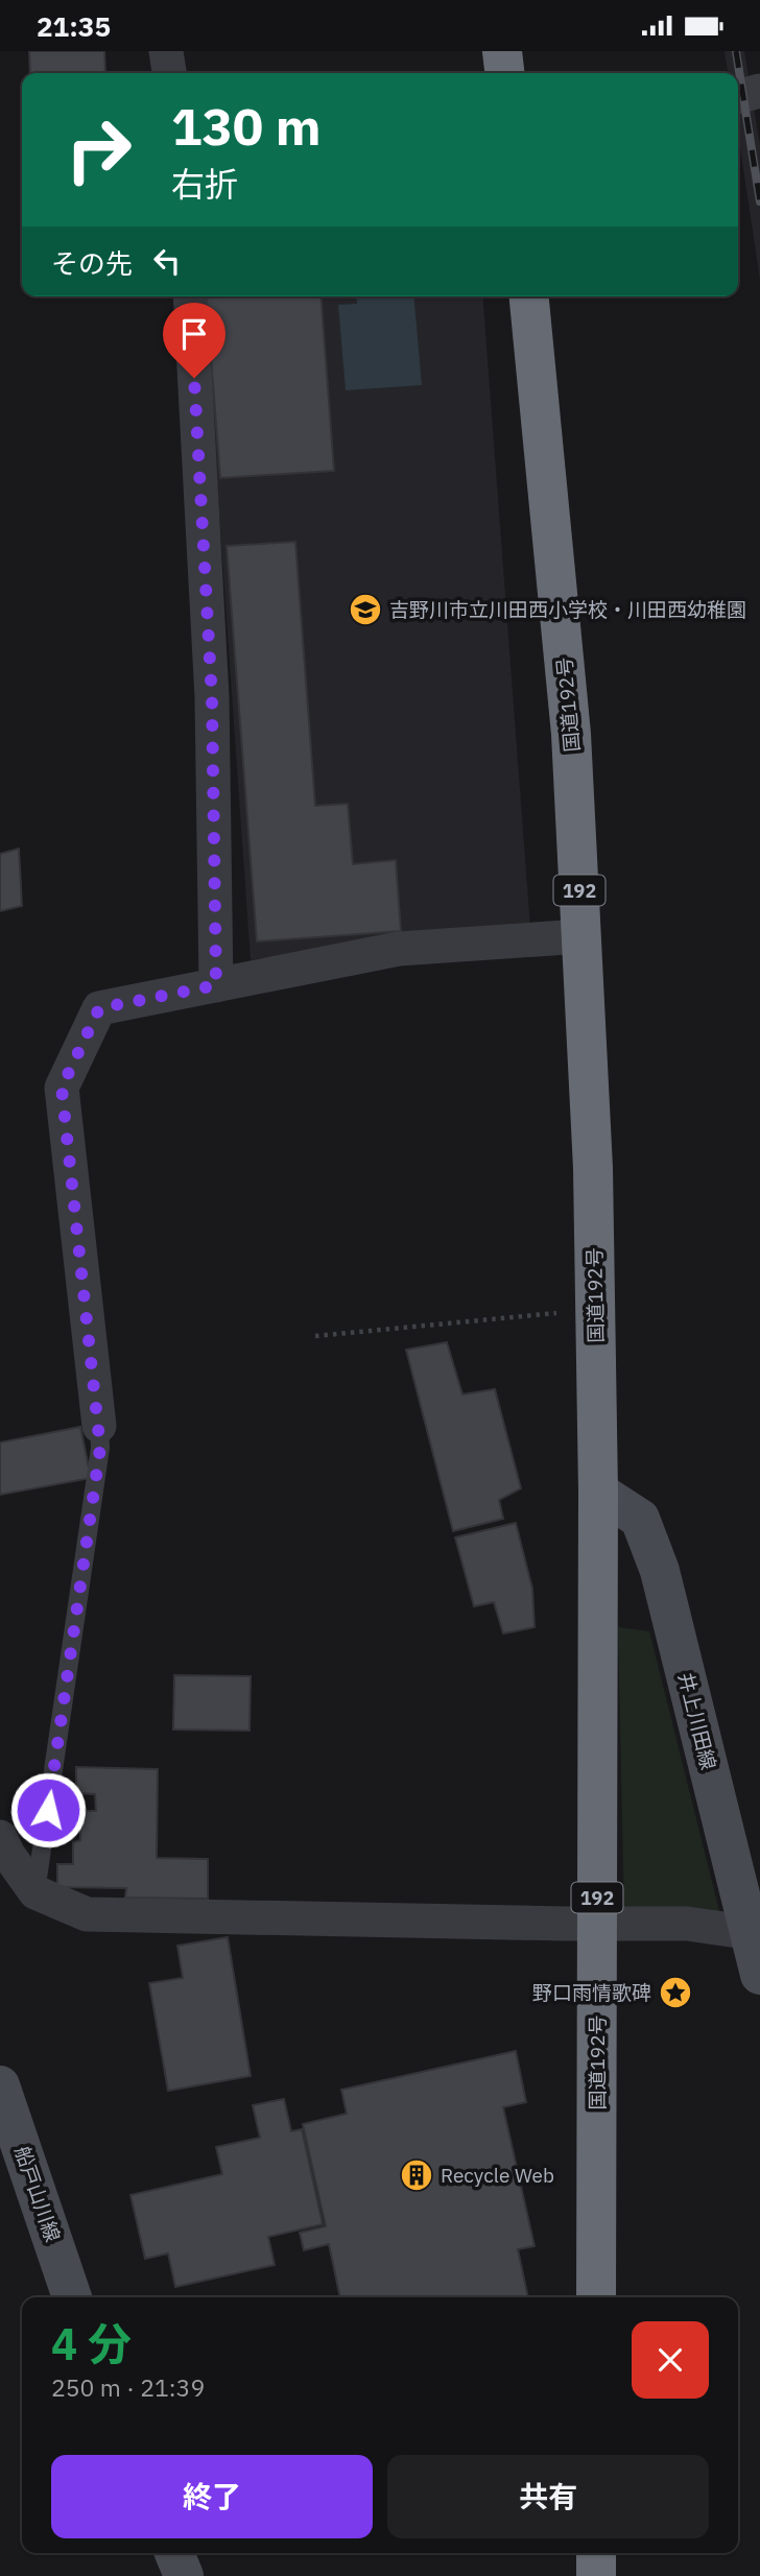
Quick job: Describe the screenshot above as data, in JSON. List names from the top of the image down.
{
  "streets": {
    "highway": ["国道192号", "192"],
    "main road": ["井上川田線", "船戸山川線"]
  },
  "crossings": [
    ["国道192号", "井上川田線"]
  ],
  "places": {
    "school or university": ["吉野川市立川田西小学校・川田西幼稚園"],
    "place": ["野口雨情歌碑"],
    "building": ["Recycle Web"]
  },
  "page": {
    "status": "21:35",
    "turn": ["130 m", "右折"],
    "then": "その先",
    "heading": ["4 分", "250 m · 21:39"],
    "buttons": ["終了", "共有"]
  }
}
